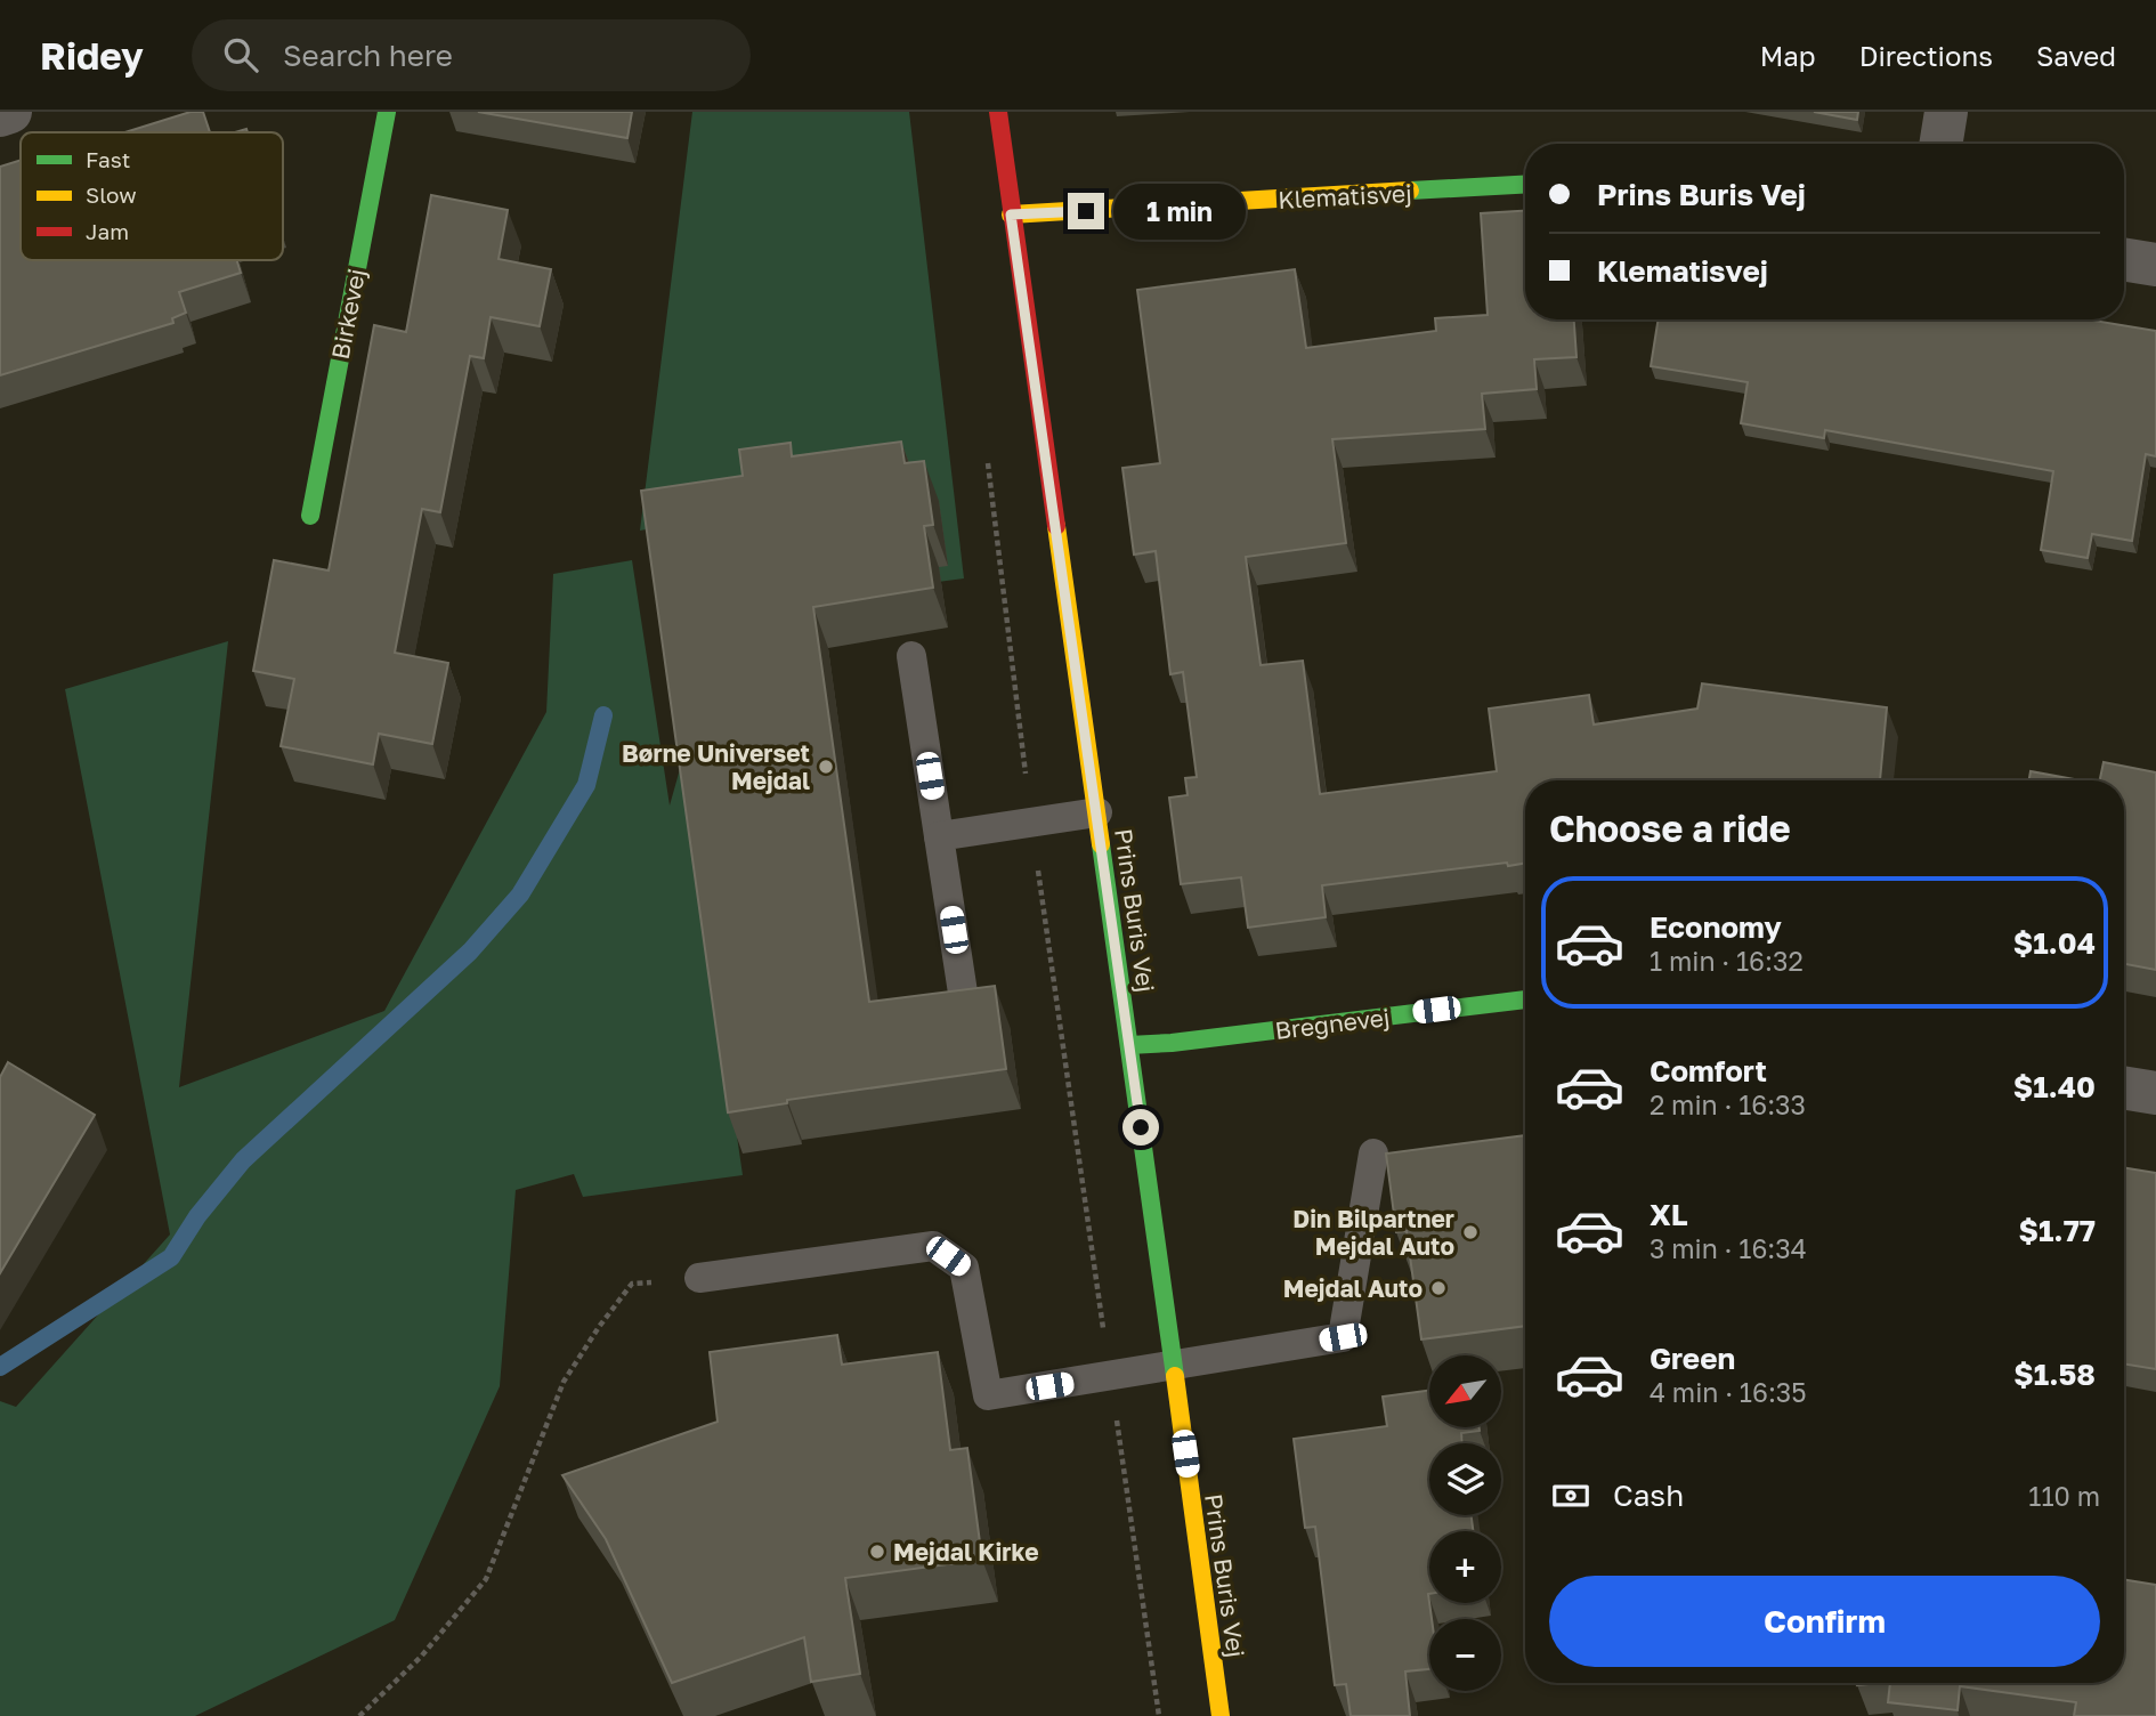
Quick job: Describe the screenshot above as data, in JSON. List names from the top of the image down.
{
  "streets": {
    "street": [
      "Klematisvej",
      "Birkevej",
      "Prins Buris Vej",
      "Bregnevej"
    ]
  },
  "crossings": [
    ["Klematisvej", "Prins Buris Vej"],
    ["Prins Buris Vej", "Bregnevej"]
  ],
  "places": [
    "Børne Universet Mejdal",
    "Din Bilpartner Mejdal Auto",
    "Mejdal Auto",
    "Mejdal Kirke"
  ],
  "legend": ["Fast", "Slow", "Jam"],
  "north": "bottom left",
  "page": {
    "header": "Ridey",
    "search": "Search here",
    "nav": ["Map", "Directions", "Saved"],
    "banner": ["Prins Buris Vej", "Klematisvej"],
    "bubble": "1 min",
    "heading": "Choose a ride",
    "list": [
      {
        "name": "Economy",
        "note": "1 min · 16:32",
        "value": "$1.04"
      },
      {
        "name": "Comfort",
        "note": "2 min · 16:33",
        "value": "$1.40"
      },
      {
        "name": "XL",
        "note": "3 min · 16:34",
        "value": "$1.77"
      },
      {
        "name": "Green",
        "note": "4 min · 16:35",
        "value": "$1.58"
      }
    ],
    "map_buttons": ["+", "−"],
    "pay": ["Cash", "110 m"],
    "buttons": "Confirm"
  }
}
